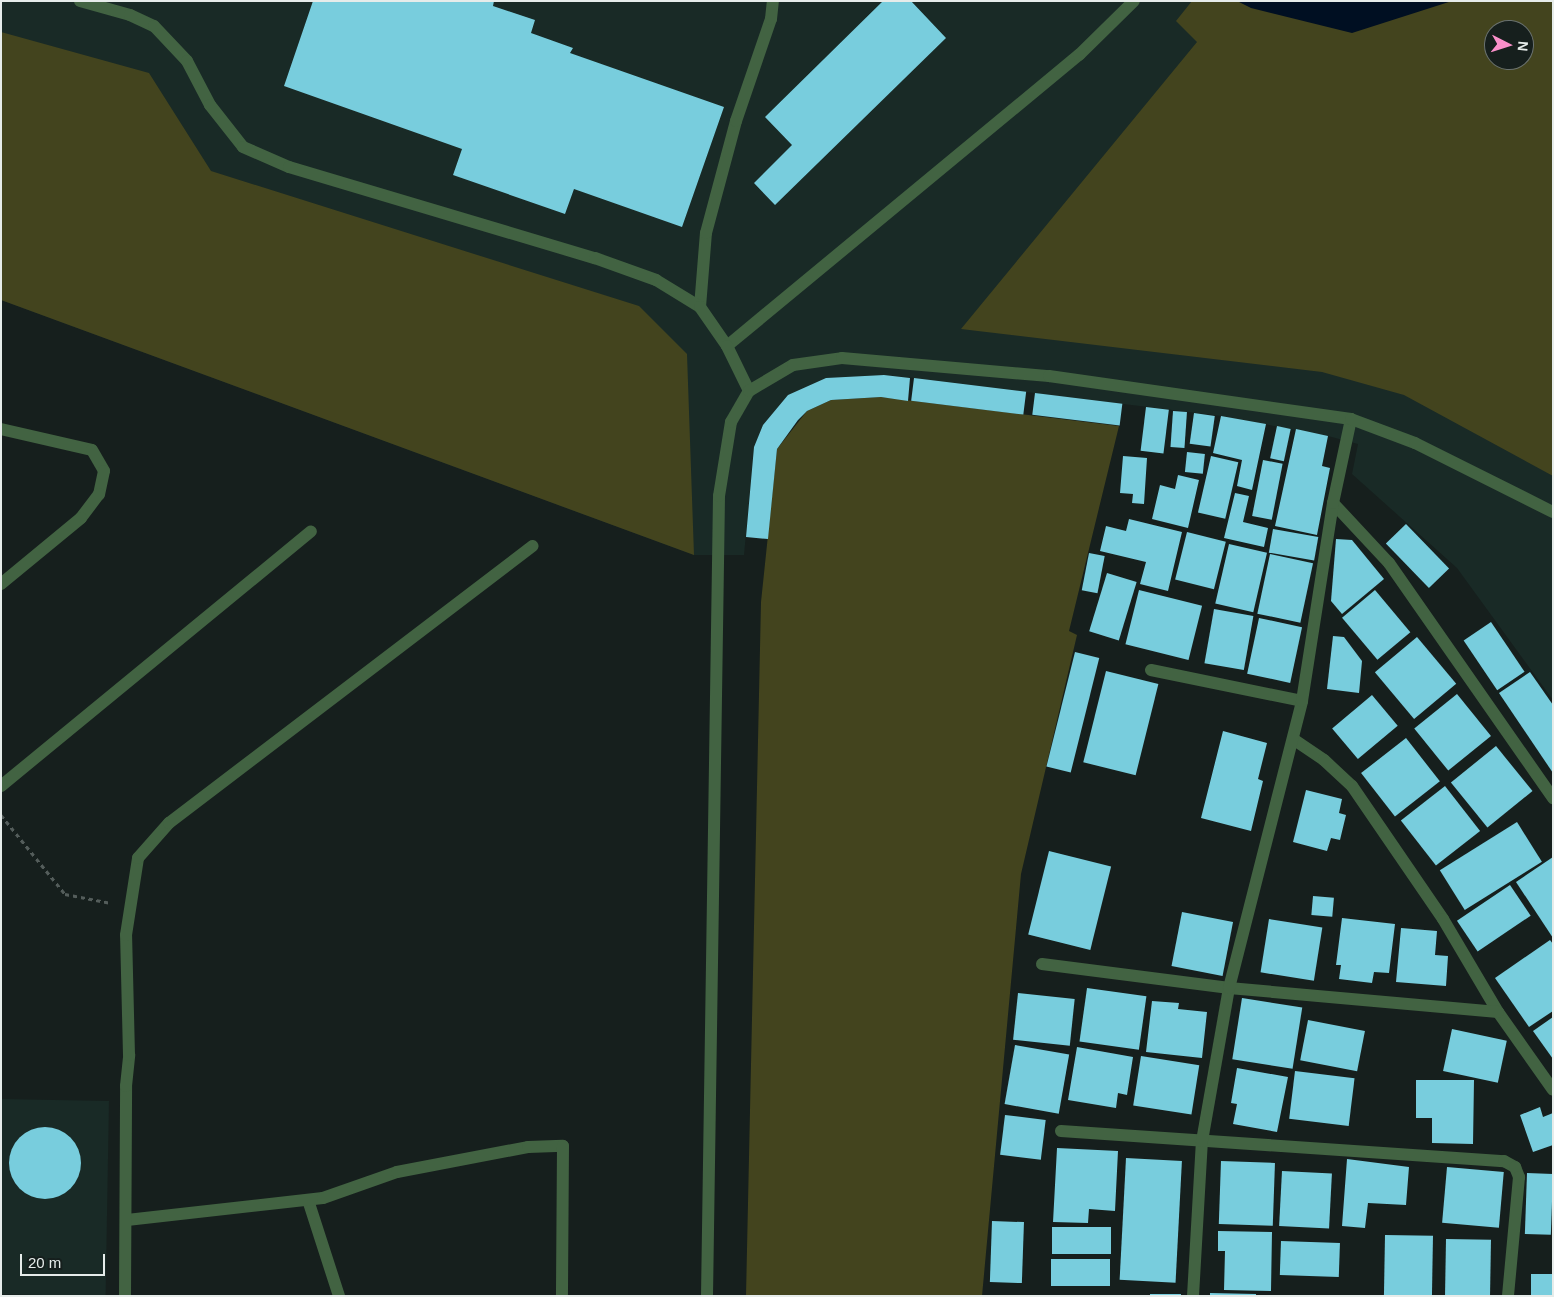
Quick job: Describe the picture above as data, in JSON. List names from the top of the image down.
{
  "scale_bar": "20 m",
  "north": "right"
}
